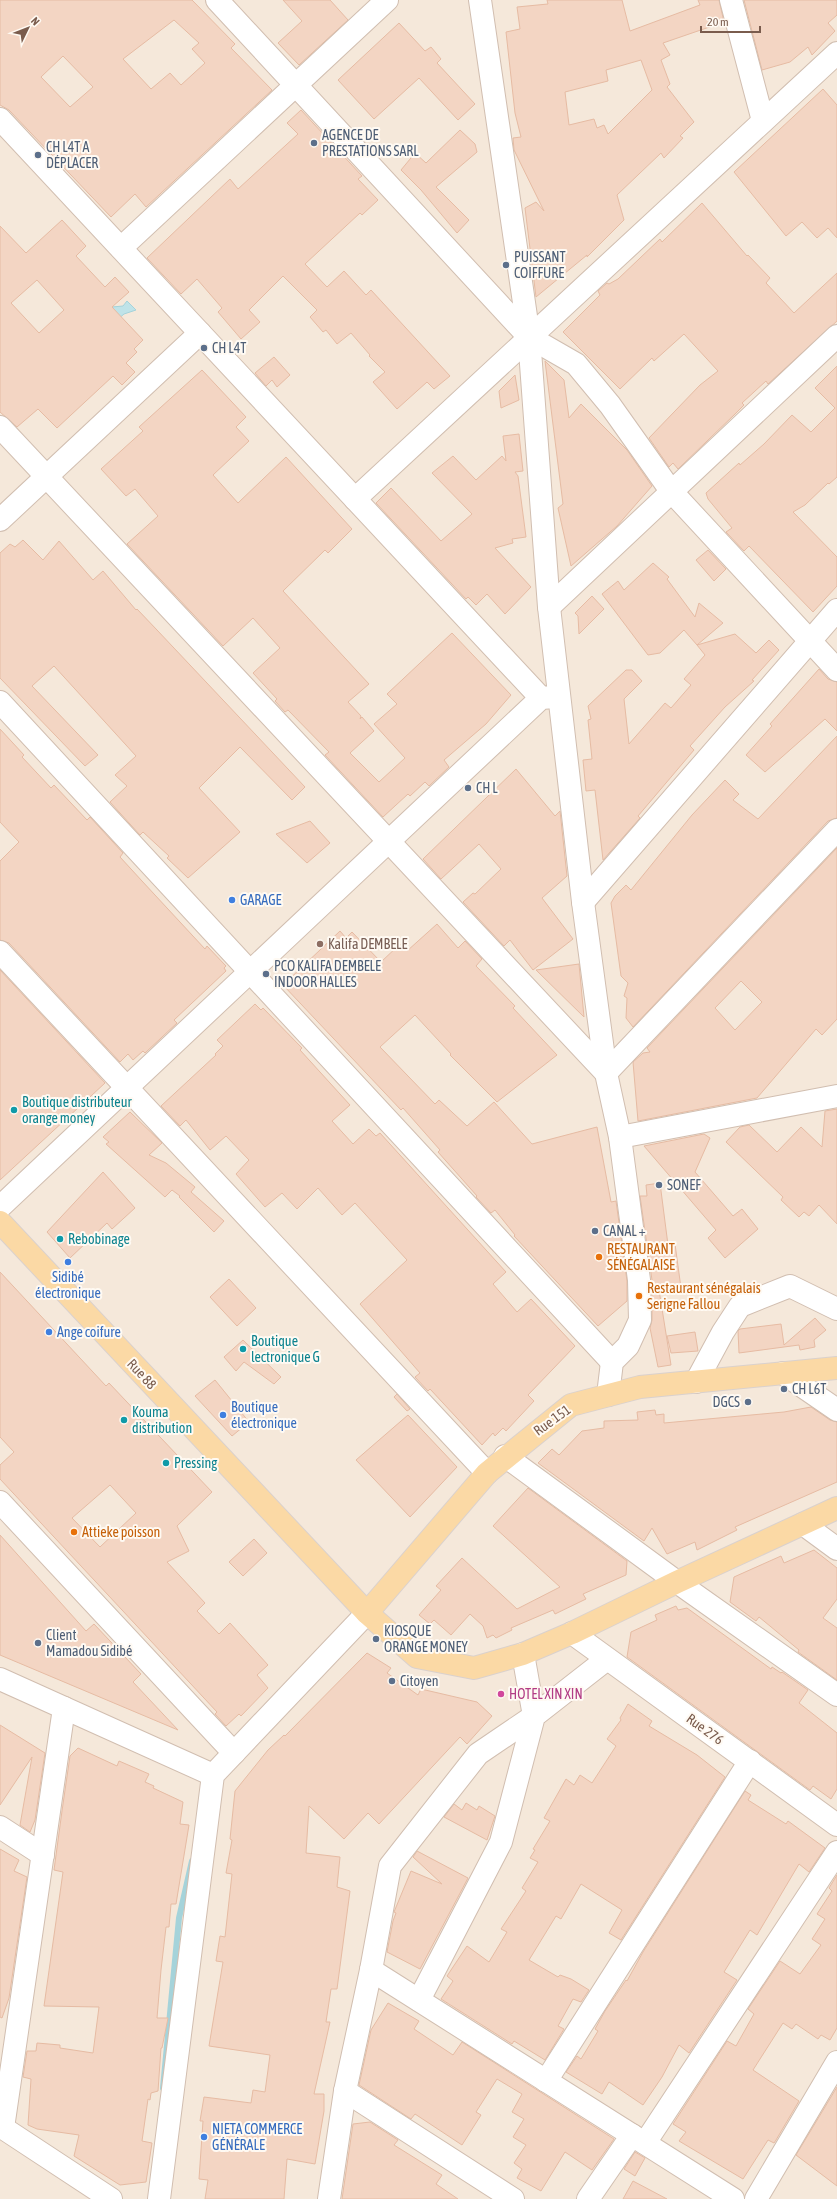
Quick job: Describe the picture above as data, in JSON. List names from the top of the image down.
{
  "streets": {
    "main road": ["Rue 88", "Rue 151"],
    "street": ["Rue 276"]
  },
  "crossings": [
    ["Rue 88", "Rue 151"],
    ["Rue 88", "Rue 276"]
  ],
  "places": [
    "AGENCE DE PRESTATIONS SARL",
    "CH L4T A DÉPLACER",
    "PUISSANT COIFFURE",
    "CH L4T",
    "CH L",
    "GARAGE",
    "Kalifa DEMBELE",
    "PCO KALIFA DEMBELE INDOOR HALLES",
    "Boutique distributeur orange money",
    "SONEF",
    "CANAL +",
    "Rebobinage",
    "RESTAURANT SÉNÉGALAISE",
    "Sidibé électronique",
    "Restaurant sénégalais Serigne Fallou",
    "Ange coifure",
    "Boutique lectronique G",
    "CH L6T",
    "DGCS",
    "Boutique électronique",
    "Kouma distribution",
    "Pressing",
    "Attieke poisson",
    "KIOSQUE ORANGE MONEY",
    "Client Mamadou Sidibé",
    "Citoyen",
    "HOTEL XIN XIN",
    "NIETA COMMERCE GÉNÉRALE"
  ],
  "scale_bar": "20 m",
  "north": "top right"
}
